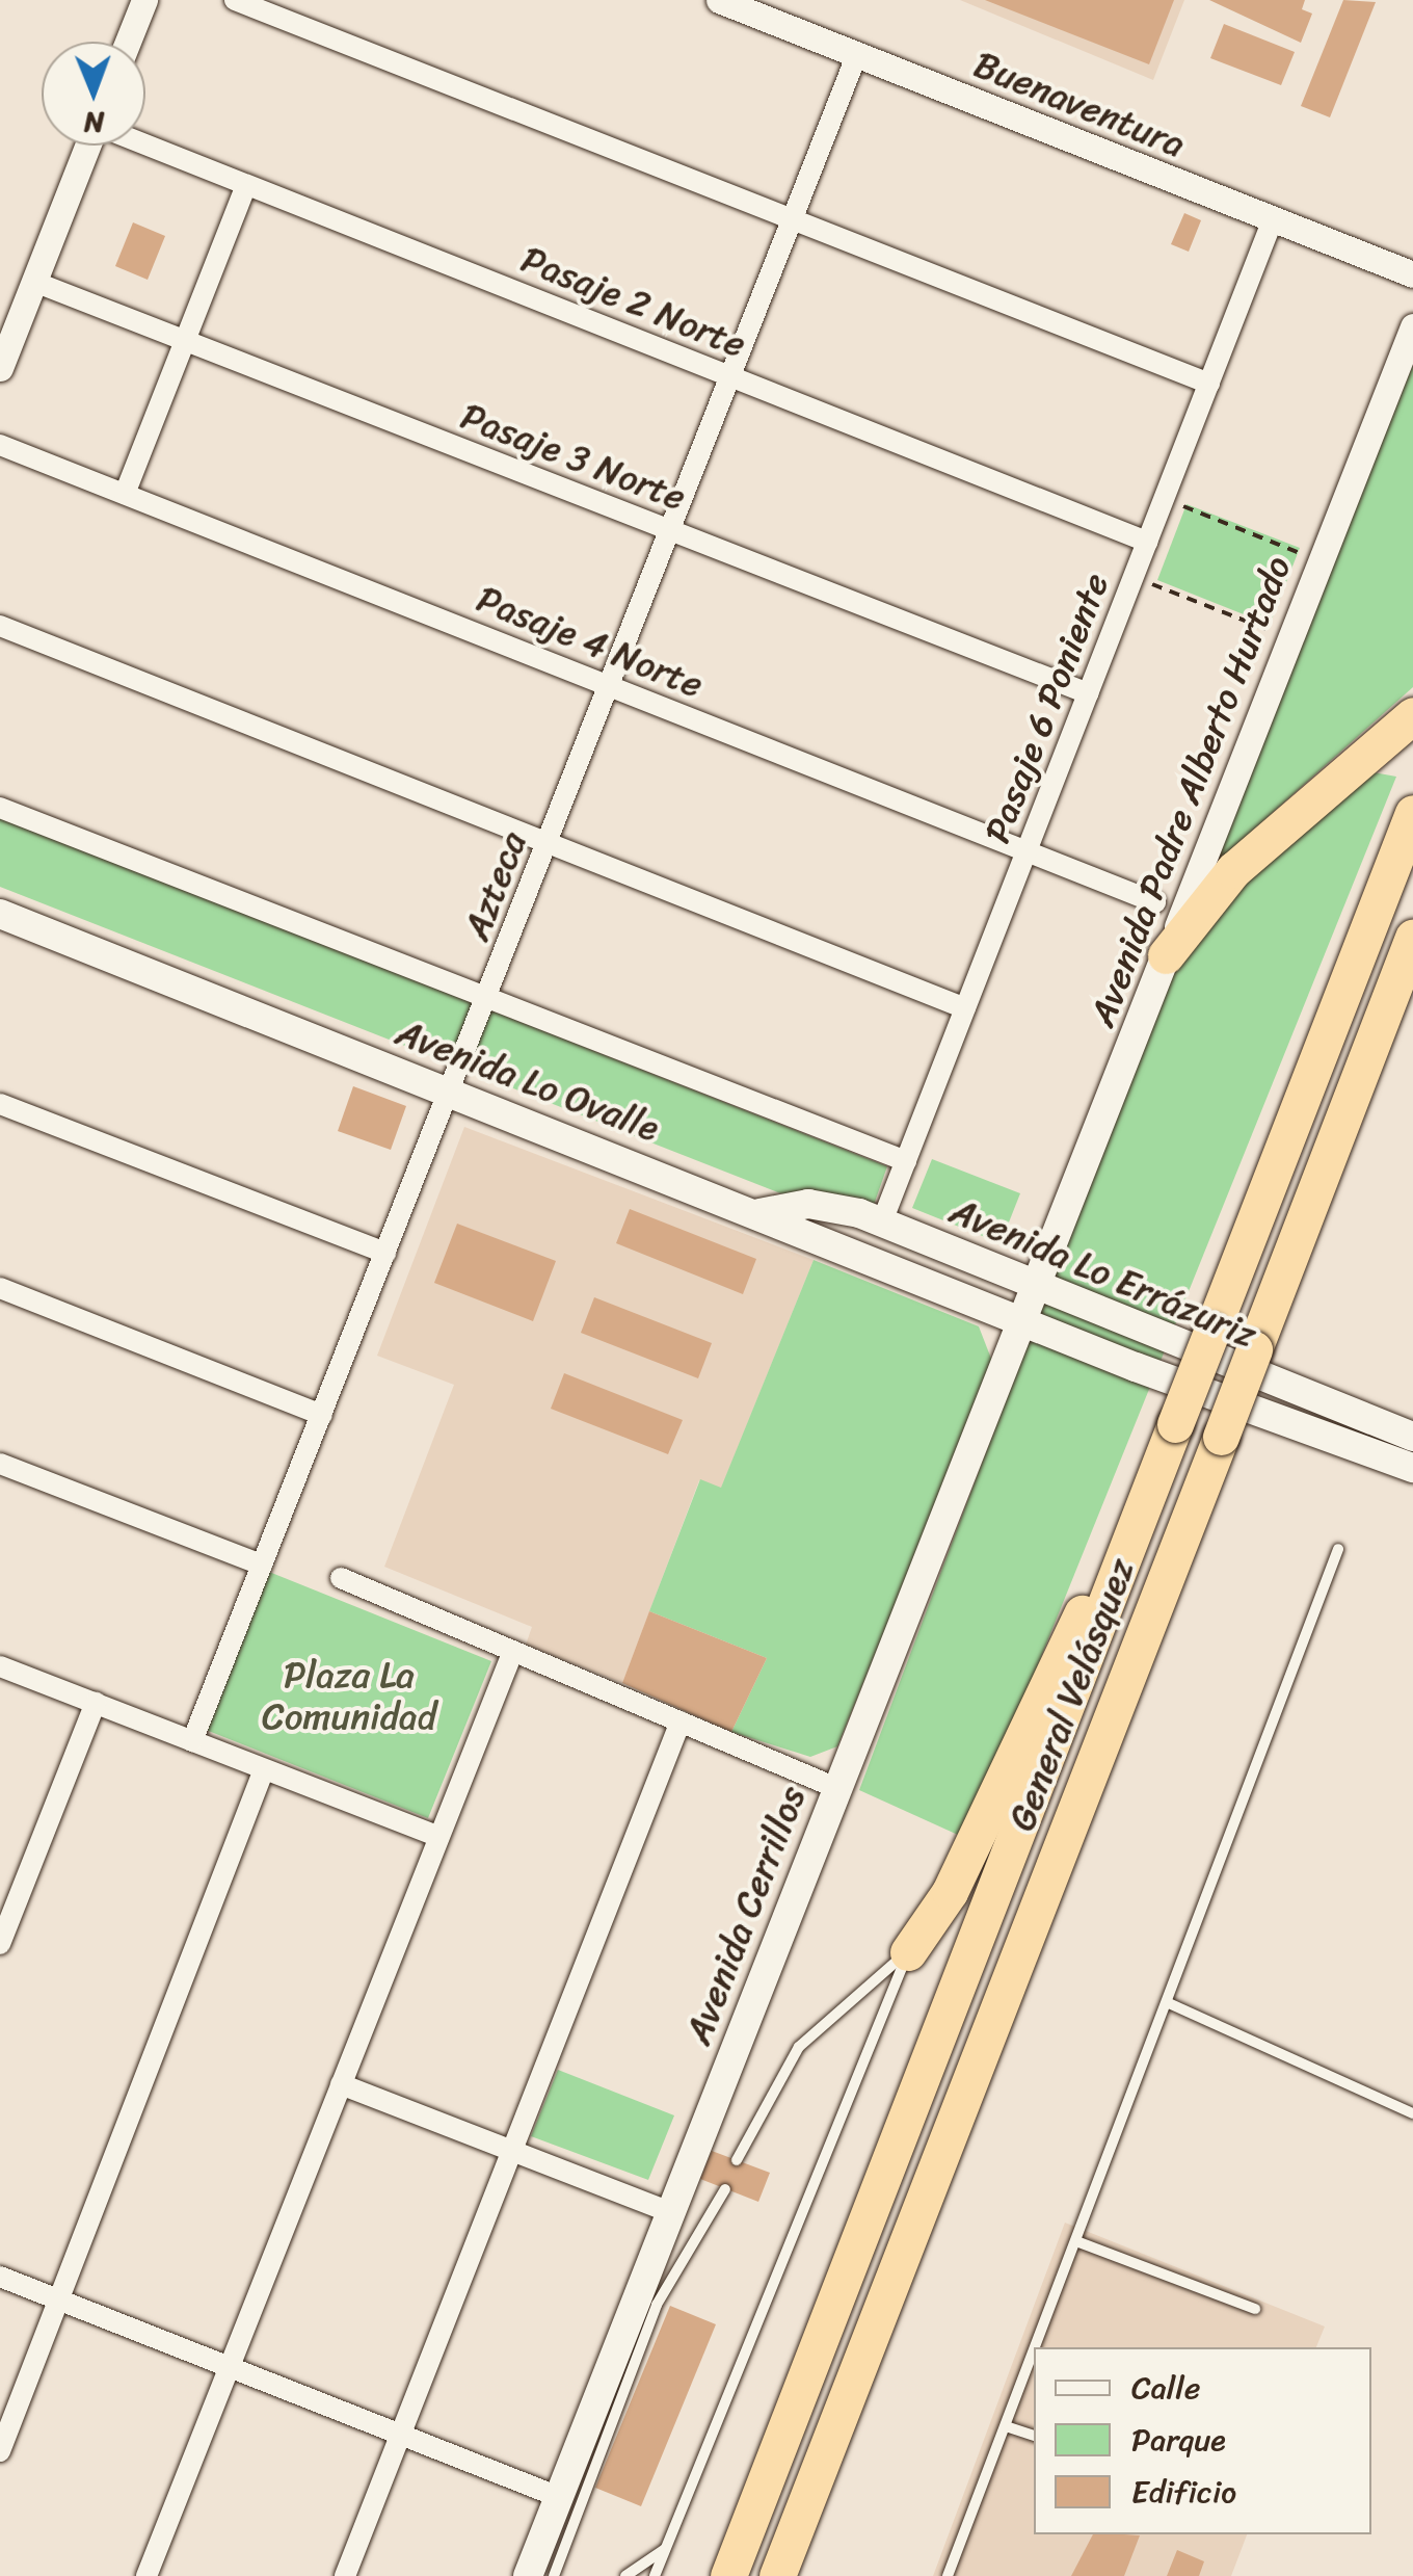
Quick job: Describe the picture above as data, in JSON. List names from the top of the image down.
{
  "streets": {
    "highway": ["General Velásquez"],
    "main road": [
      "Avenida Padre Alberto Hurtado",
      "Avenida Lo Ovalle",
      "Avenida Lo Errázuriz",
      "Avenida Cerrillos"
    ],
    "street": [
      "Buenaventura",
      "Pasaje 2 Norte",
      "Pasaje 3 Norte",
      "Pasaje 4 Norte",
      "Pasaje 6 Poniente",
      "Azteca"
    ]
  },
  "crossings": [
    ["Buenaventura", "Pasaje 6 Poniente"],
    ["Buenaventura", "Azteca"],
    ["Pasaje 2 Norte", "Pasaje 6 Poniente"],
    ["Pasaje 2 Norte", "Azteca"],
    ["Pasaje 3 Norte", "Pasaje 6 Poniente"],
    ["Pasaje 3 Norte", "Azteca"],
    ["Pasaje 4 Norte", "Pasaje 6 Poniente"],
    ["Pasaje 4 Norte", "Azteca"],
    ["Pasaje 6 Poniente", "Avenida Lo Errázuriz"],
    ["Avenida Padre Alberto Hurtado", "Avenida Lo Errázuriz"],
    ["Avenida Padre Alberto Hurtado", "Avenida Cerrillos"],
    ["Azteca", "Avenida Lo Ovalle"],
    ["Avenida Lo Ovalle", "Avenida Lo Errázuriz"],
    ["Avenida Lo Ovalle", "Avenida Cerrillos"],
    ["Avenida Lo Errázuriz", "Avenida Cerrillos"]
  ],
  "parks": ["Plaza La Comunidad"],
  "legend": ["Calle", "Parque", "Edificio"],
  "north": "bottom"
}
